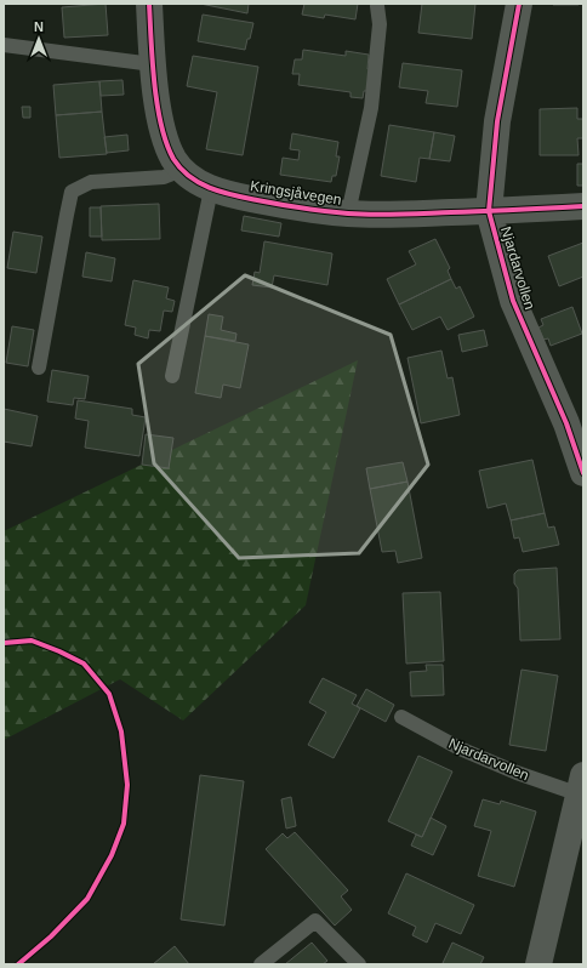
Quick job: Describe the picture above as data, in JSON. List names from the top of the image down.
{
  "streets": {
    "street": ["Kringsjåvegen", "Njardarvollen"]
  },
  "crossings": [
    ["Kringsjåvegen", "Njardarvollen"]
  ],
  "north": "top"
}
